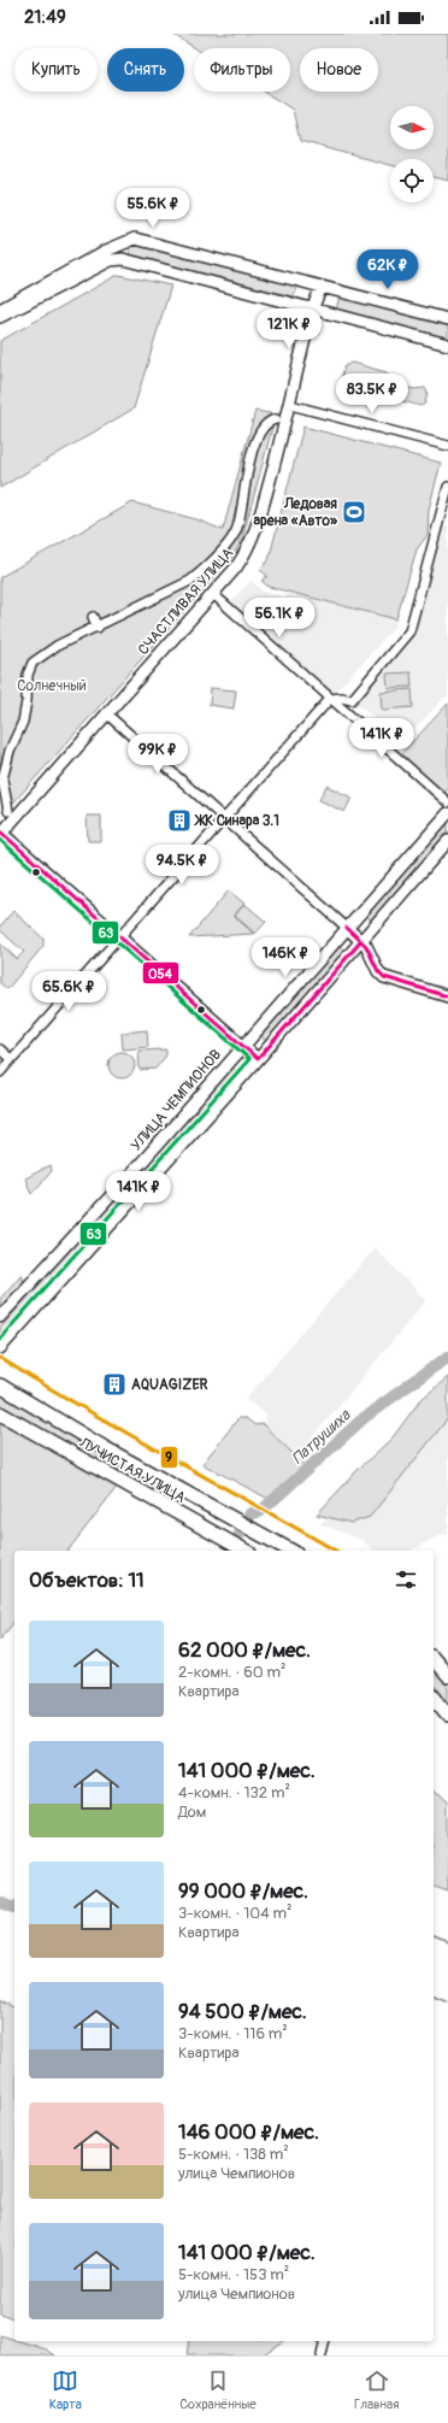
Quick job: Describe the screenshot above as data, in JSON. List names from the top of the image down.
{
  "streets": {
    "main road": ["ЛУЧИСТАЯ УЛИЦА"],
    "street": ["СЧАСТЛИВАЯ УЛИЦА", "УЛИЦА ЧЕМПИОНОВ"]
  },
  "water": ["Патрушиха"],
  "parks": ["Солнечный"],
  "places": {
    "sports": ["Ледовая арена «Авто»"],
    "building": ["ЖК Синара 3.1", "AQUAGIZER"]
  },
  "lines": ["transit line 054", "transit line 63", "transit line 9"],
  "north": "right",
  "page": {
    "status": "21:49",
    "chip": [
      "Купить",
      "Снять",
      "Фильтры",
      "Новое"
    ],
    "price": [
      "55.6K ₽",
      "62K ₽",
      "121K ₽",
      "83.5K ₽",
      "56.1K ₽",
      "141K ₽",
      "99K ₽",
      "94.5K ₽",
      "146K ₽",
      "65.6K ₽",
      "141K ₽"
    ],
    "heading": "Объектов: 11",
    "list": [
      {
        "name": "62 000 ₽/мес.",
        "note": "2-комн. · 60 m² · Квартира"
      },
      {
        "name": "141 000 ₽/мес.",
        "note": "4-комн. · 132 m² · Дом"
      },
      {
        "name": "99 000 ₽/мес.",
        "note": "3-комн. · 104 m² · Квартира"
      },
      {
        "name": "94 500 ₽/мес.",
        "note": "3-комн. · 116 m² · Квартира"
      },
      {
        "name": "146 000 ₽/мес.",
        "note": "5-комн. · 138 m² · улица Чемпионов"
      },
      {
        "name": "141 000 ₽/мес.",
        "note": "5-комн. · 153 m² · улица Чемпионов"
      }
    ],
    "tabs": ["Карта", "Сохранённые", "Главная"]
  }
}
